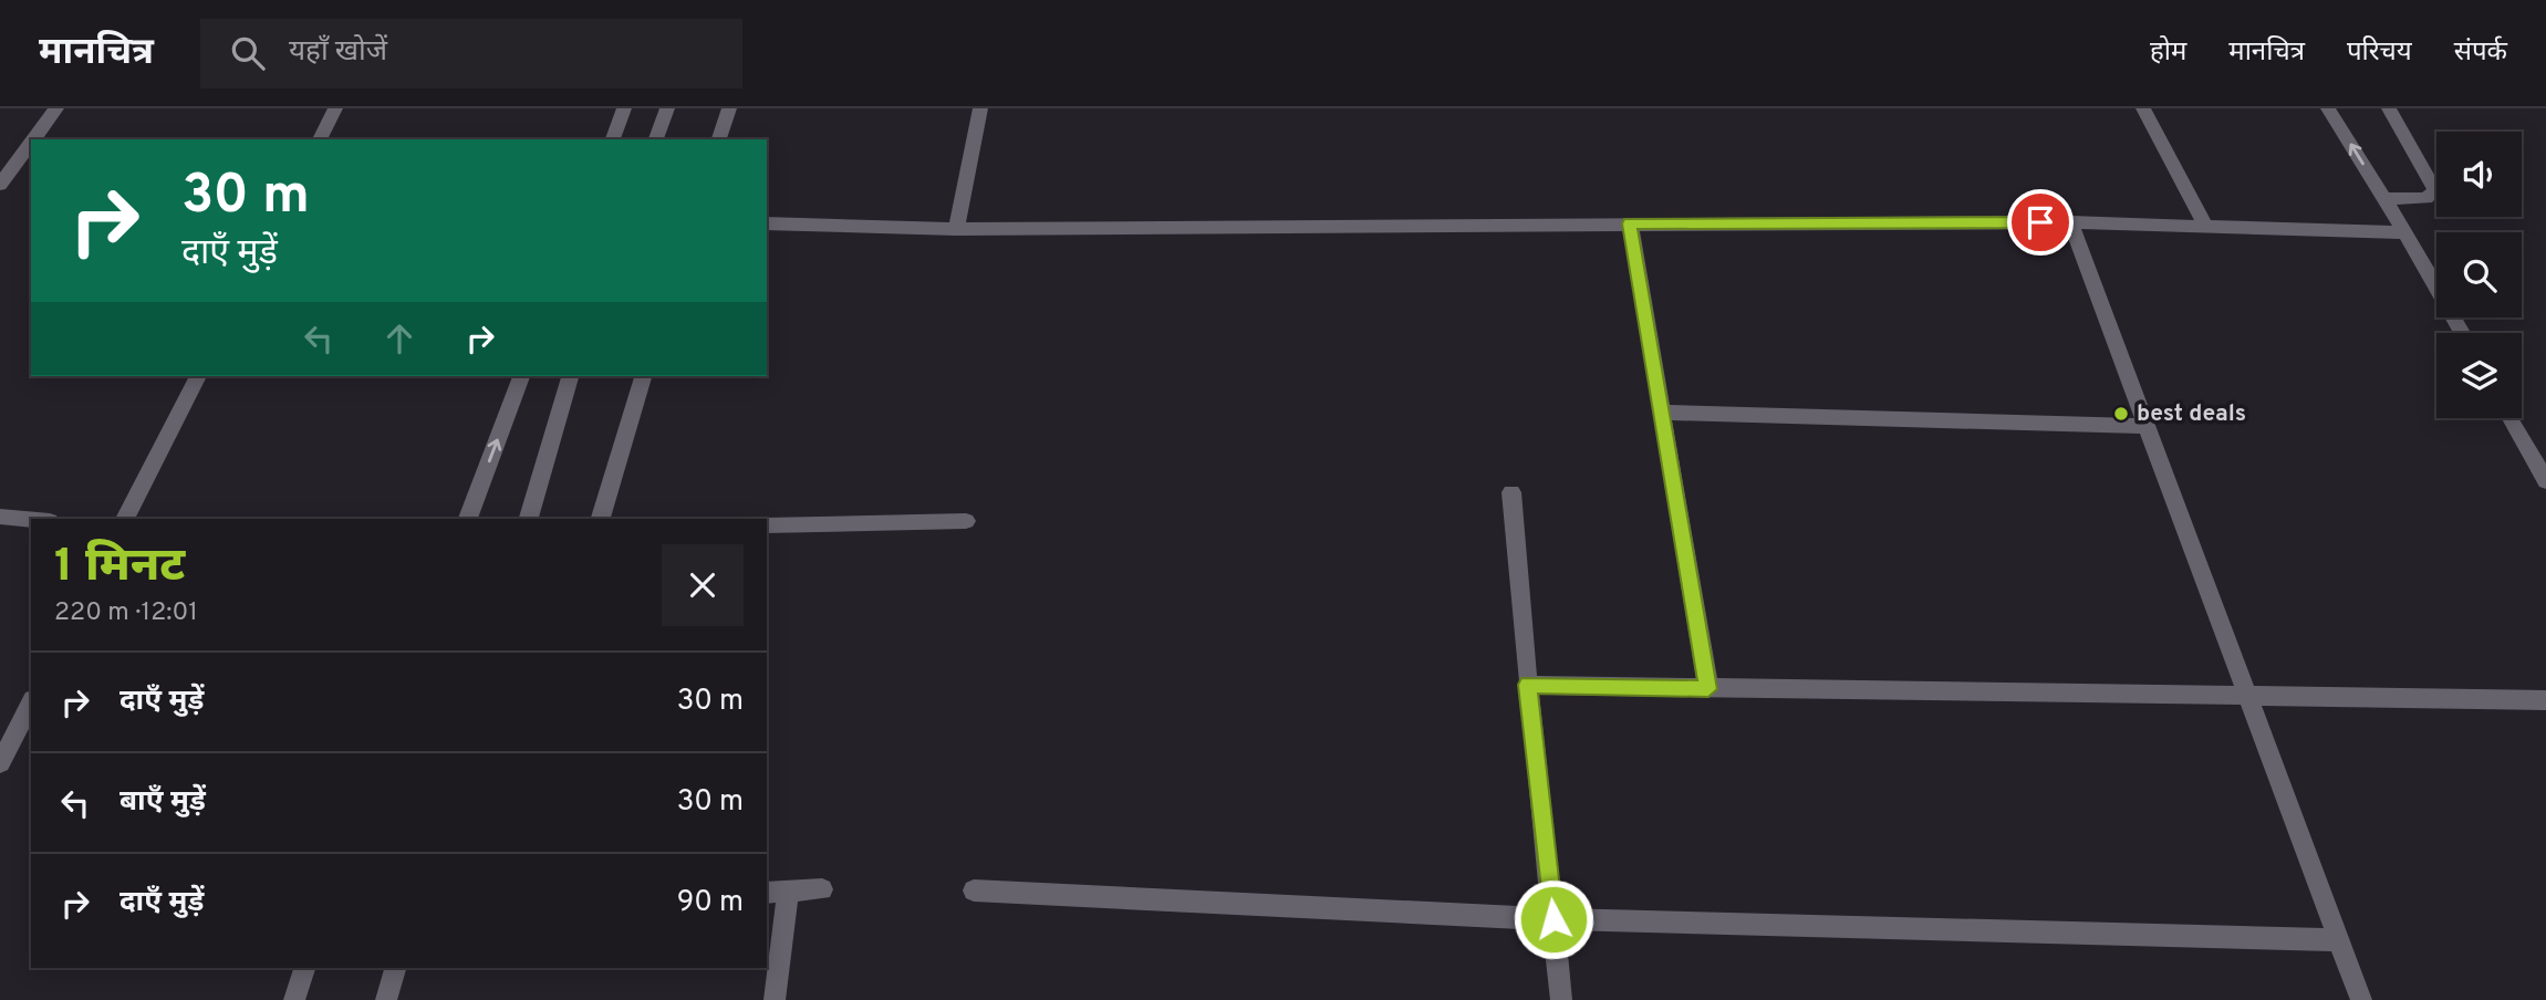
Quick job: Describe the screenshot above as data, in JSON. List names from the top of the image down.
{
  "places": ["best deals"],
  "page": {
    "header": "मानचित्र",
    "search": "यहाँ खोजें",
    "nav": [
      "होम",
      "मानचित्र",
      "परिचय",
      "संपर्क"
    ],
    "turn": ["30 m", "दाएँ मुड़ें"],
    "heading": ["1 मिनट", "220 m · 12:01"],
    "list": [
      {
        "name": "दाएँ मुड़ें",
        "value": "30 m"
      },
      {
        "name": "बाएँ मुड़ें",
        "value": "30 m"
      },
      {
        "name": "दाएँ मुड़ें",
        "value": "90 m"
      }
    ]
  }
}
